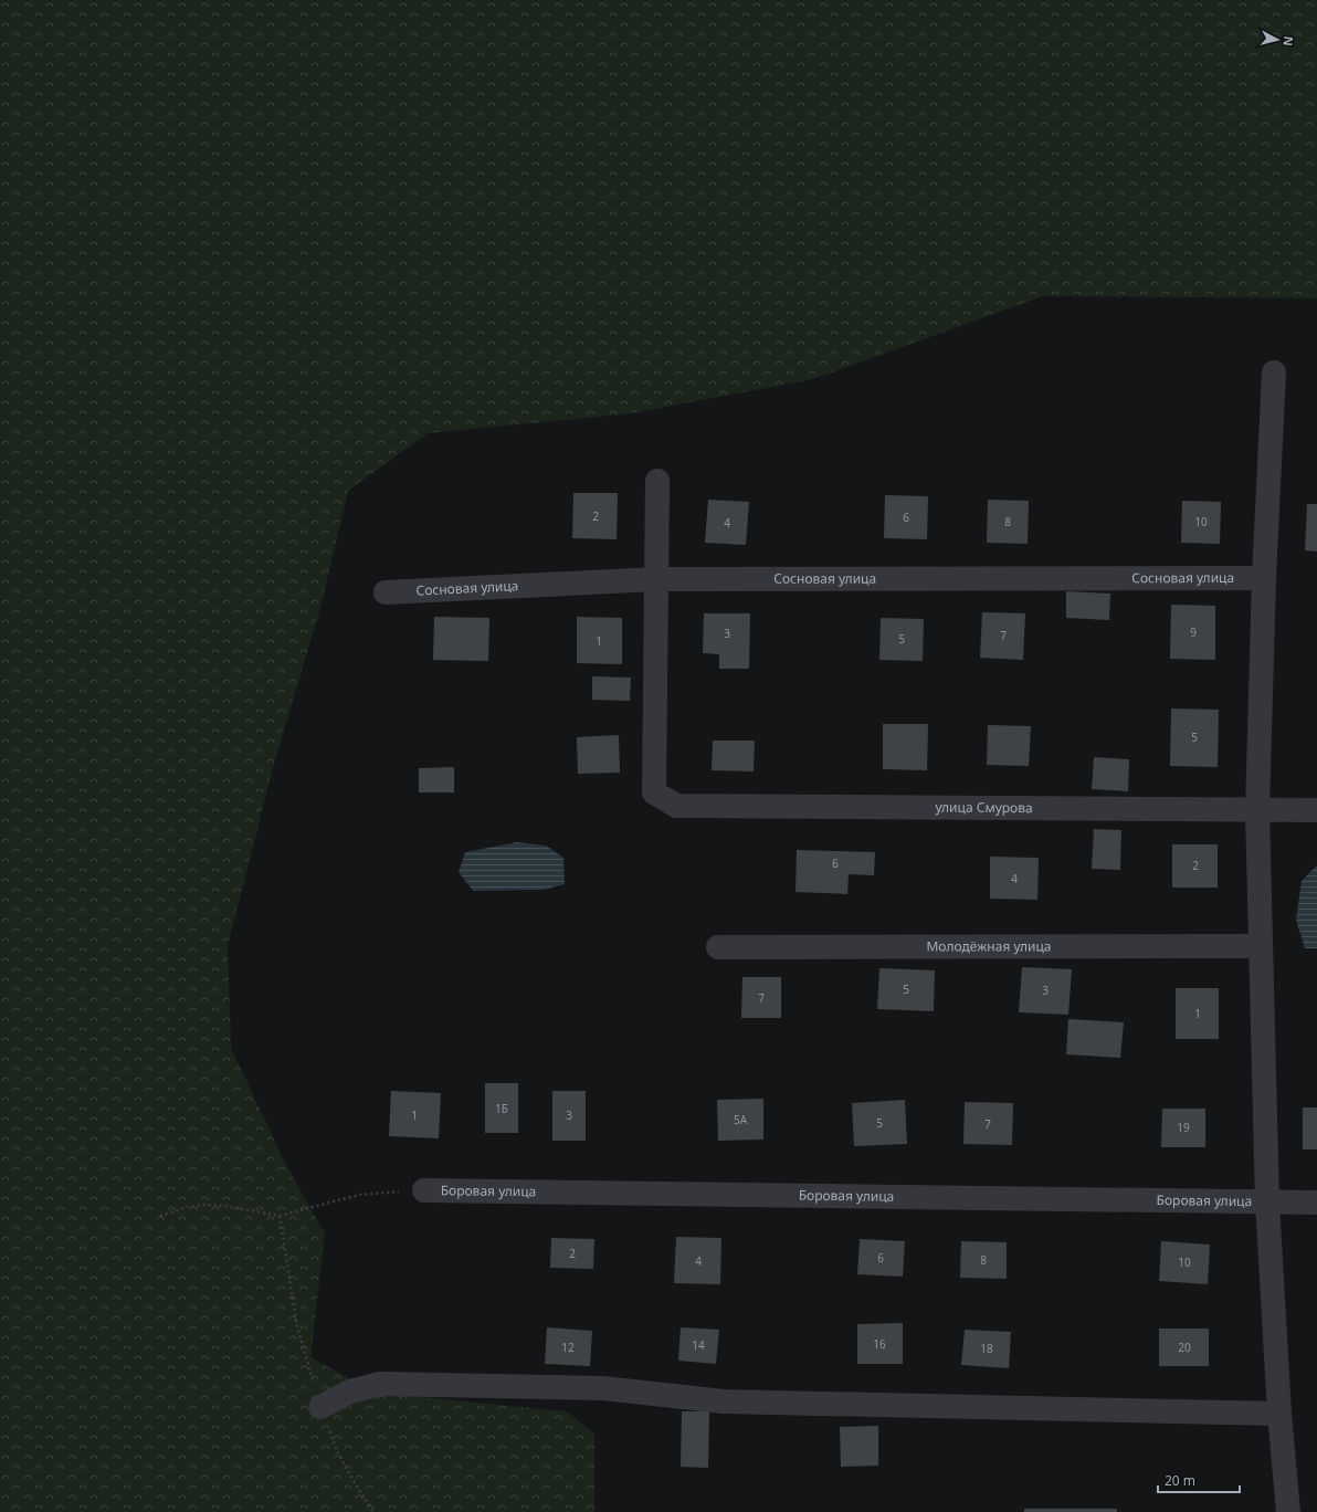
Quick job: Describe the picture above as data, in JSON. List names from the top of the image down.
{
  "streets": {
    "street": [
      "Сосновая улица",
      "улица Смурова",
      "Молодёжная улица",
      "Боровая улица"
    ]
  },
  "crossings": [
    ["Сосновая улица", "улица Смурова"]
  ],
  "house_numbers": [
    "2",
    "6",
    "8",
    "10",
    "4",
    "9",
    "3",
    "7",
    "5",
    "1",
    "5",
    "6",
    "2",
    "4",
    "5",
    "3",
    "7",
    "1",
    "1Б",
    "1",
    "3",
    "5А",
    "5",
    "7",
    "19",
    "2",
    "6",
    "8",
    "4",
    "10",
    "16",
    "14",
    "12",
    "20",
    "18"
  ],
  "scale_bar": "20 m",
  "north": "right"
}
